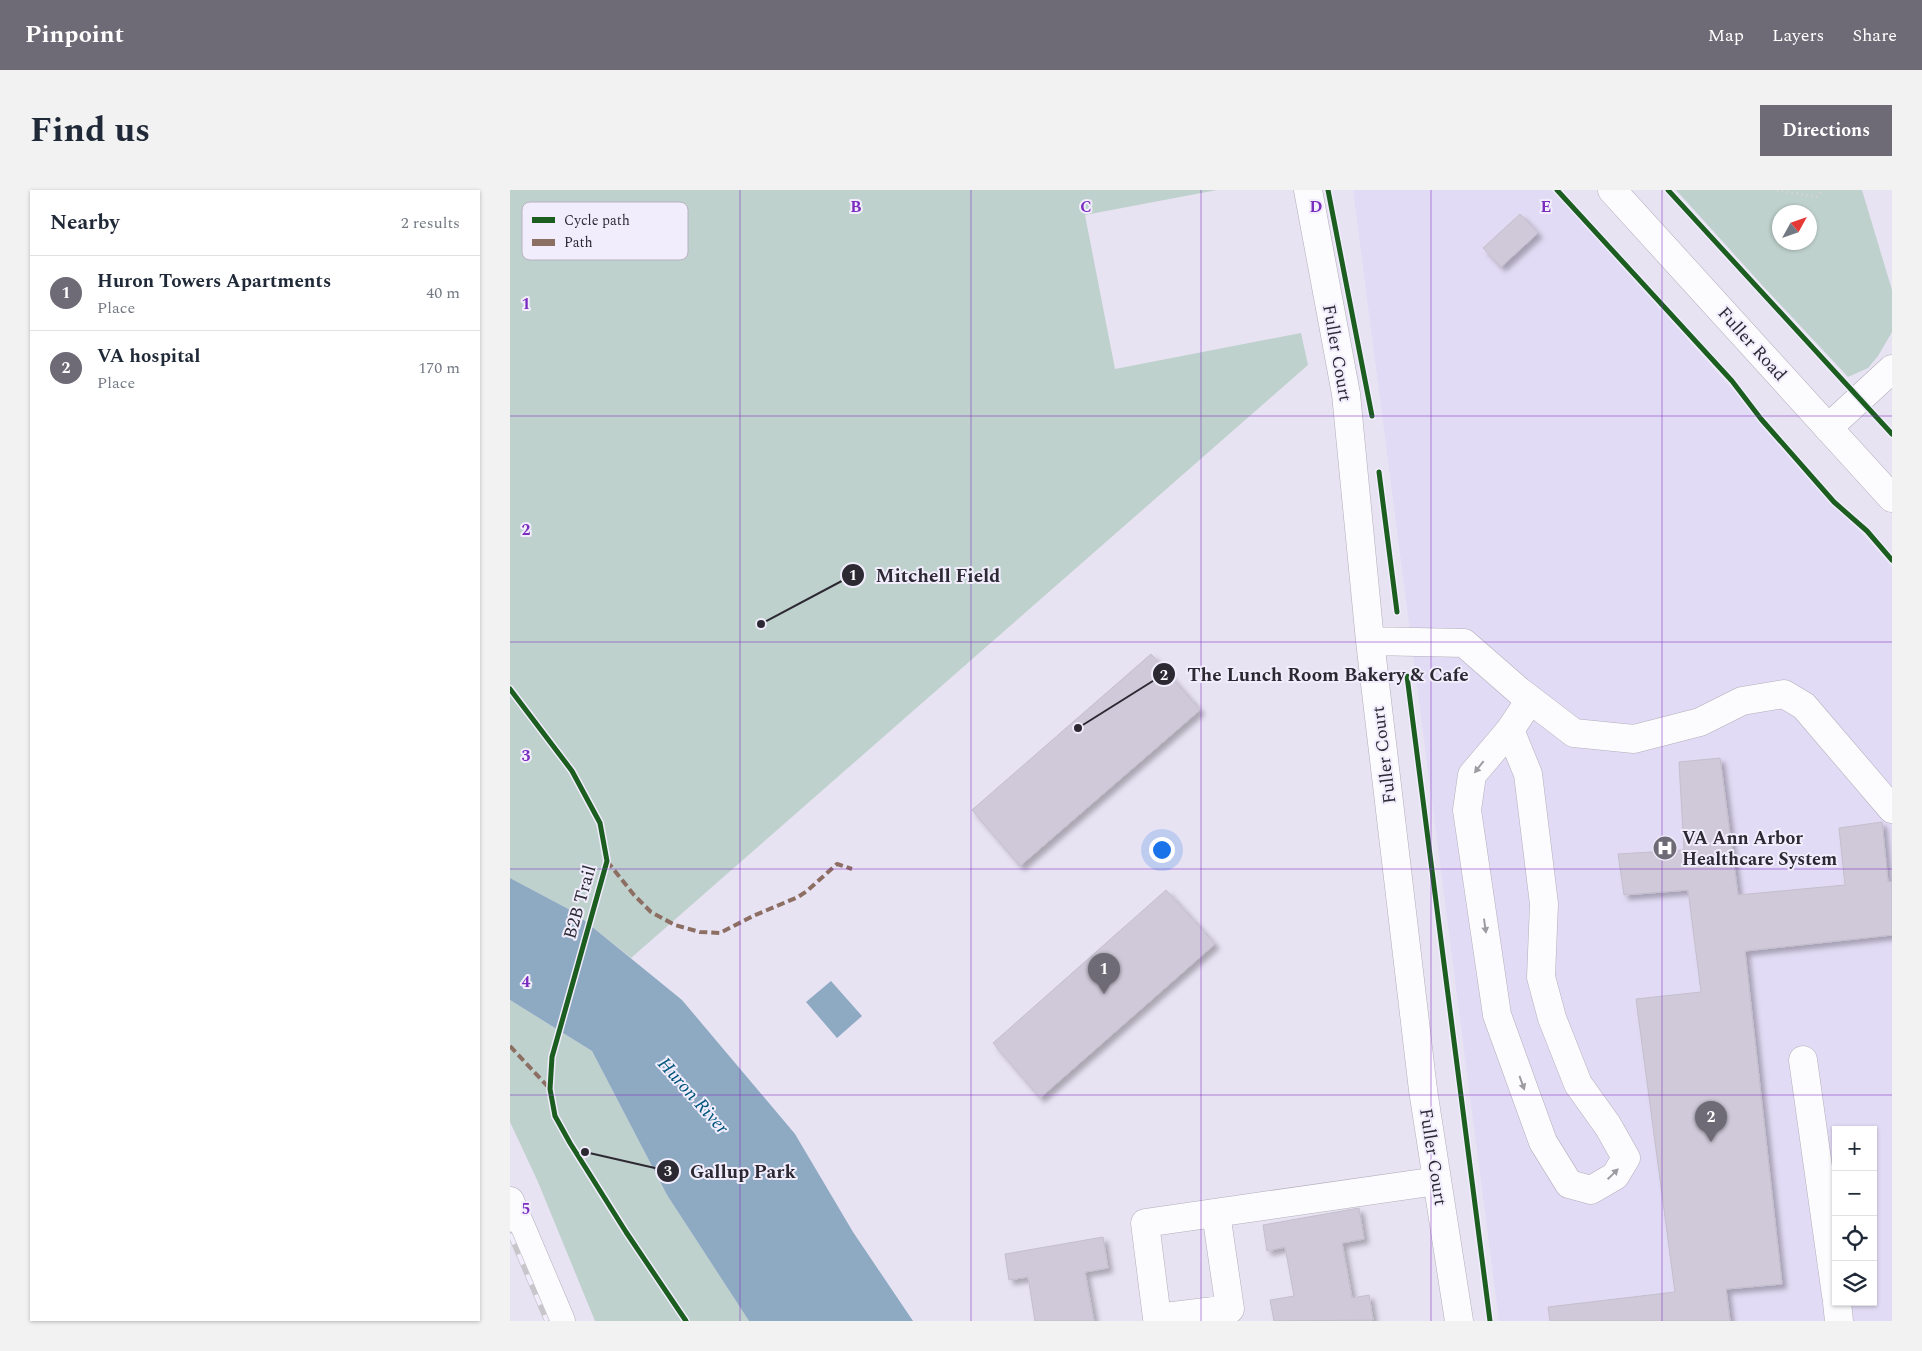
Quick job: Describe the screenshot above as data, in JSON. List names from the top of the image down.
{
  "streets": {
    "street": ["Fuller Road", "Fuller Court"],
    "cycle path": ["B2B Trail"]
  },
  "water": ["Huron River"],
  "places": {
    "other": ["Mitchell Field", "The Lunch Room Bakery & Cafe", "Gallup Park"],
    "hospital": ["VA Ann Arbor Healthcare System"]
  },
  "legend": ["Cycle path", "Path"],
  "north": "top right",
  "page": {
    "header": "Pinpoint",
    "nav": ["Map", "Layers", "Share"],
    "title": "Find us",
    "buttons": "Directions",
    "heading": ["Nearby", "2 results"],
    "list": [
      {
        "mark": "1",
        "name": "Huron Towers Apartments",
        "note": "Place",
        "value": "40 m"
      },
      {
        "mark": "2",
        "name": "VA hospital",
        "note": "Place",
        "value": "170 m"
      }
    ],
    "pins": ["1", "2"],
    "map_buttons": ["+", "−"]
  },
  "grid": {
    "columns": [
      "B",
      "C",
      "D",
      "E"
    ],
    "rows": [
      "1",
      "2",
      "3",
      "4",
      "5"
    ]
  }
}
